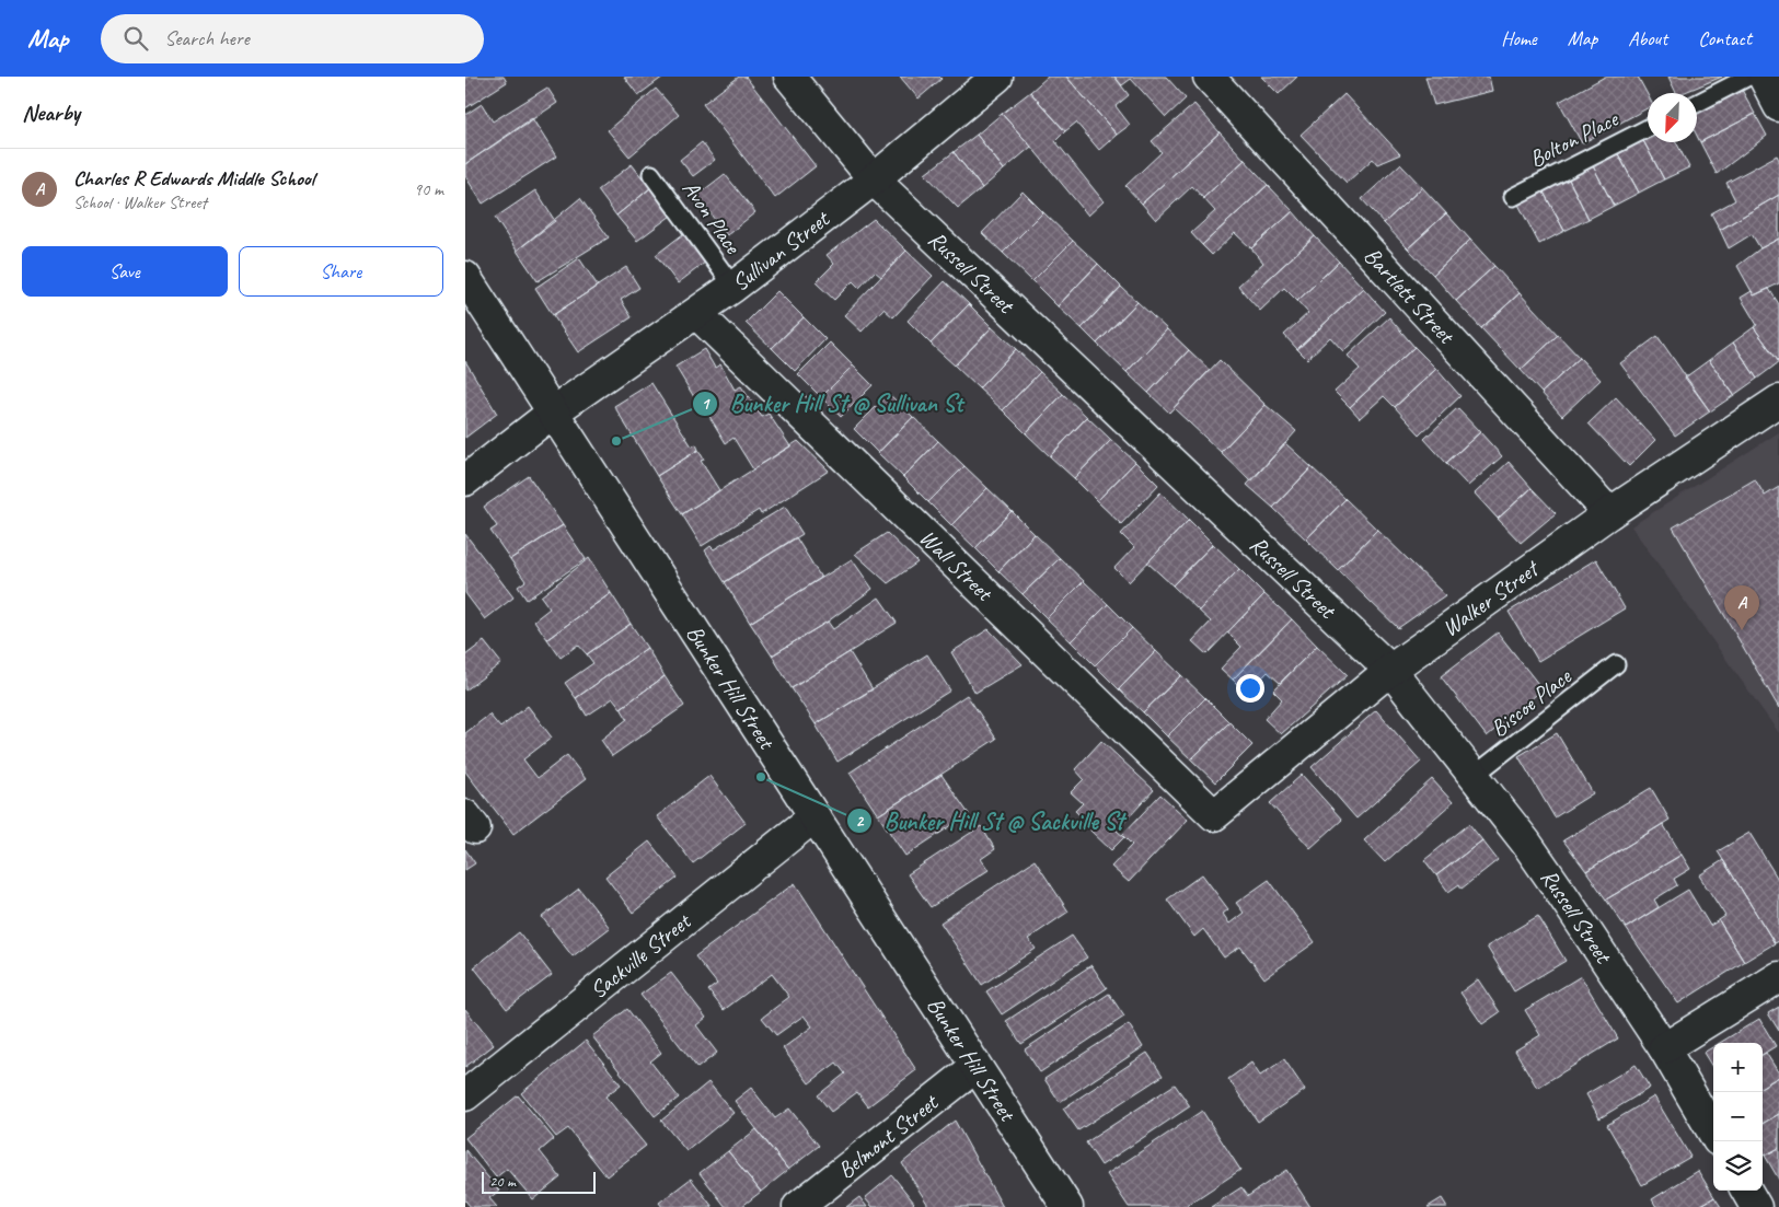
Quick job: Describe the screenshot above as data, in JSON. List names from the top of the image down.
{
  "streets": {
    "street": [
      "Sullivan Street",
      "Russell Street",
      "Bartlett Street",
      "Wall Street",
      "Walker Street",
      "Bunker Hill Street",
      "Sackville Street",
      "Belmont Street"
    ],
    "lane": ["Bolton Place", "Avon Place", "Biscoe Place"]
  },
  "crossings": [
    ["Avon Place", "Sullivan Street"],
    ["Sullivan Street", "Russell Street"],
    ["Sullivan Street", "Wall Street"],
    ["Sullivan Street", "Bunker Hill Street"],
    ["Russell Street", "Walker Street"],
    ["Russell Street", "Biscoe Place"],
    ["Bartlett Street", "Walker Street"],
    ["Wall Street", "Walker Street"],
    ["Bunker Hill Street", "Sackville Street"],
    ["Bunker Hill Street", "Belmont Street"]
  ],
  "places": ["Bunker Hill St @ Sullivan St", "Bunker Hill St @ Sackville St"],
  "scale_bar": "20 m",
  "north": "bottom left",
  "page": {
    "header": "Map",
    "search": "Search here",
    "nav": [
      "Home",
      "Map",
      "About",
      "Contact"
    ],
    "heading": "Nearby",
    "list": [
      {
        "mark": "A",
        "name": "Charles R Edwards Middle School",
        "note": "School · Walker Street",
        "value": "90 m"
      }
    ],
    "buttons": ["Save", "Share"],
    "pins": "A",
    "map_buttons": ["+", "−"],
    "scale": "20 m"
  }
}
